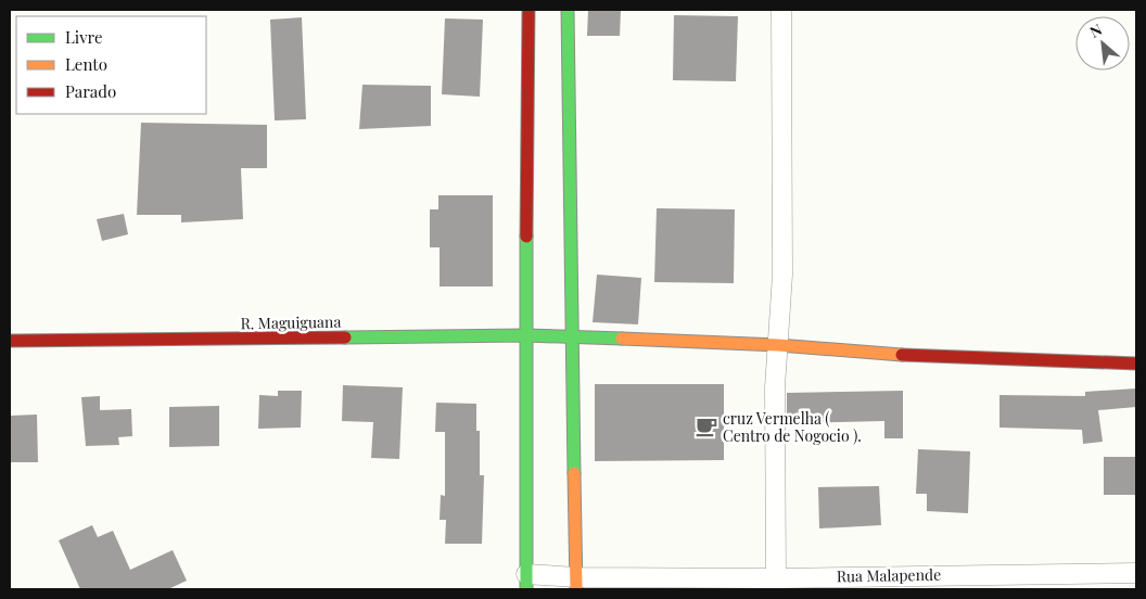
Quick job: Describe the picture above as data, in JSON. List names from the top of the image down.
{
  "streets": {
    "street": ["R. Maguiguana", "Rua Malapende"]
  },
  "places": {
    "cafe": ["cruz Vermelha ( Centro de Nogocio )."]
  },
  "legend": ["Livre", "Lento", "Parado"],
  "north": "top left"
}
